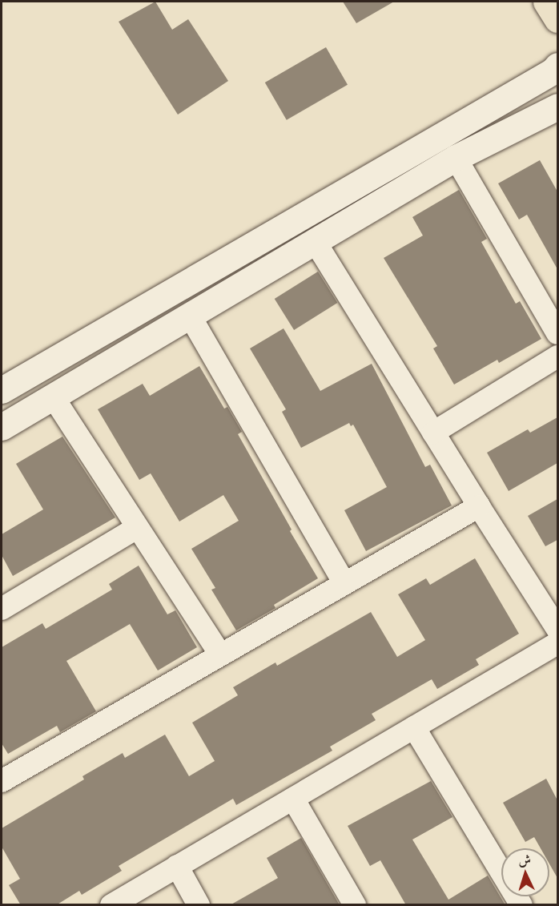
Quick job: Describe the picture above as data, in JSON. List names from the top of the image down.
{
  "north": "top"
}
